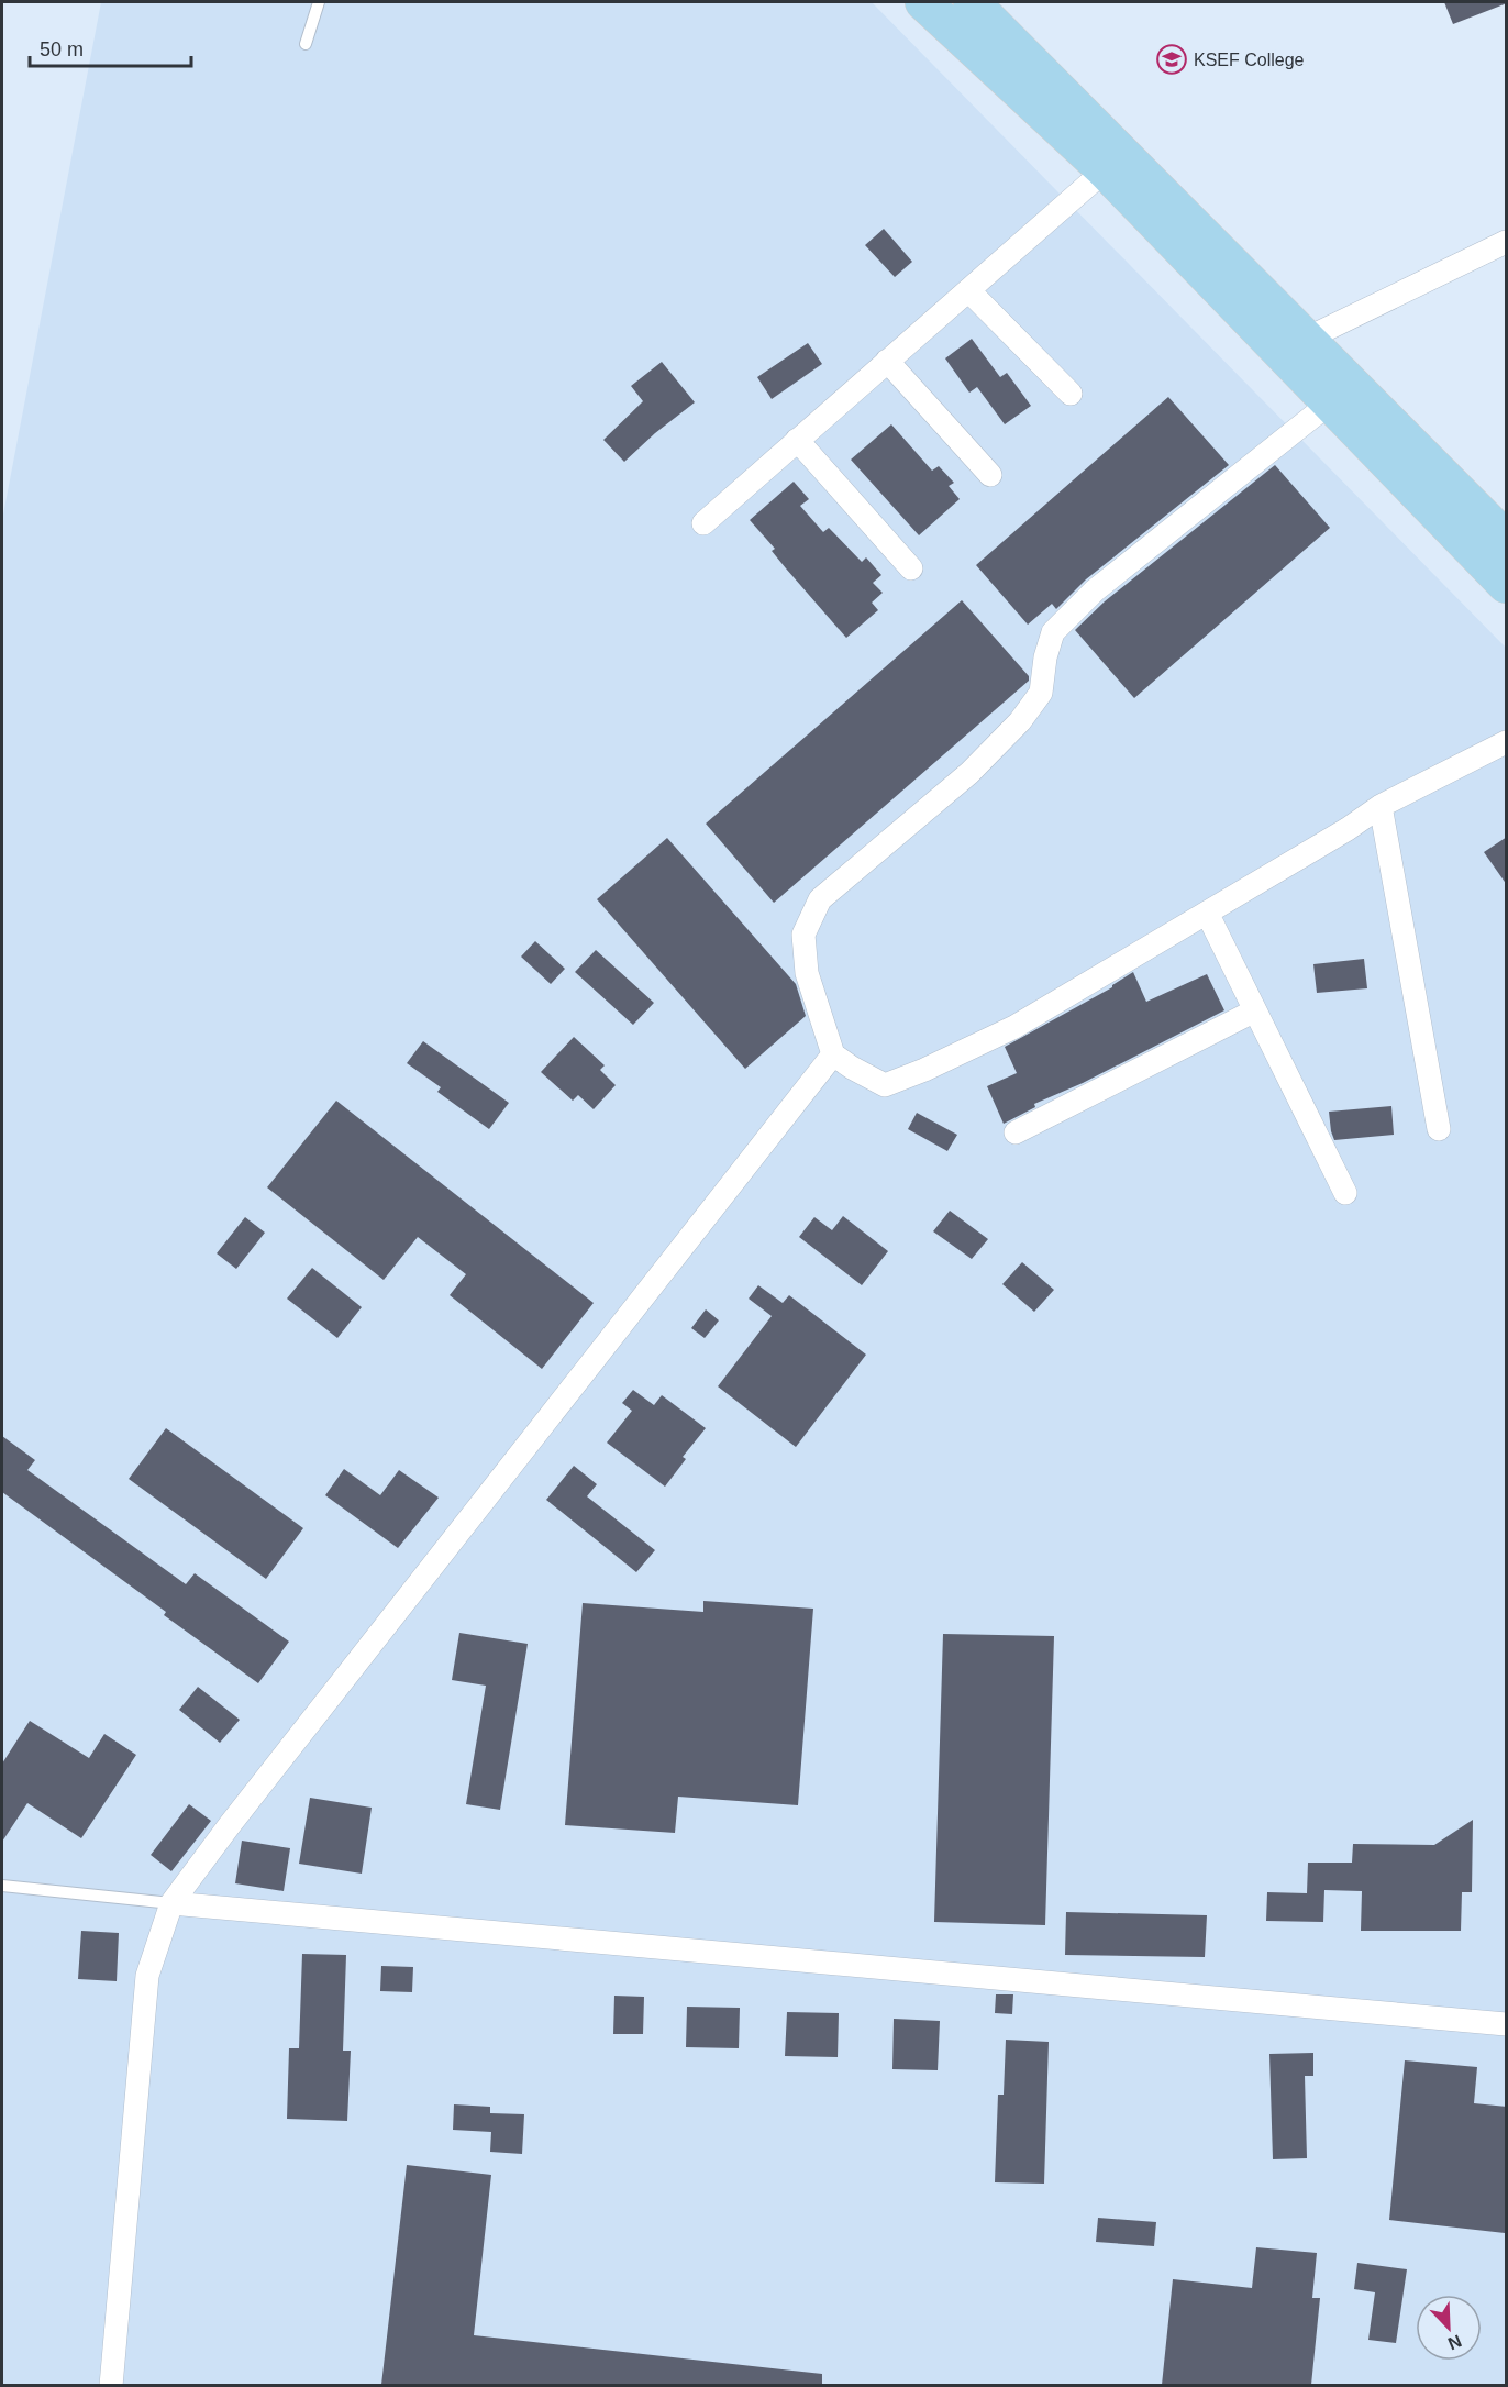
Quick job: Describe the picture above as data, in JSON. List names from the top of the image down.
{
  "places": {
    "school or university": ["KSEF College"]
  },
  "scale_bar": "50 m",
  "north": "bottom right"
}
